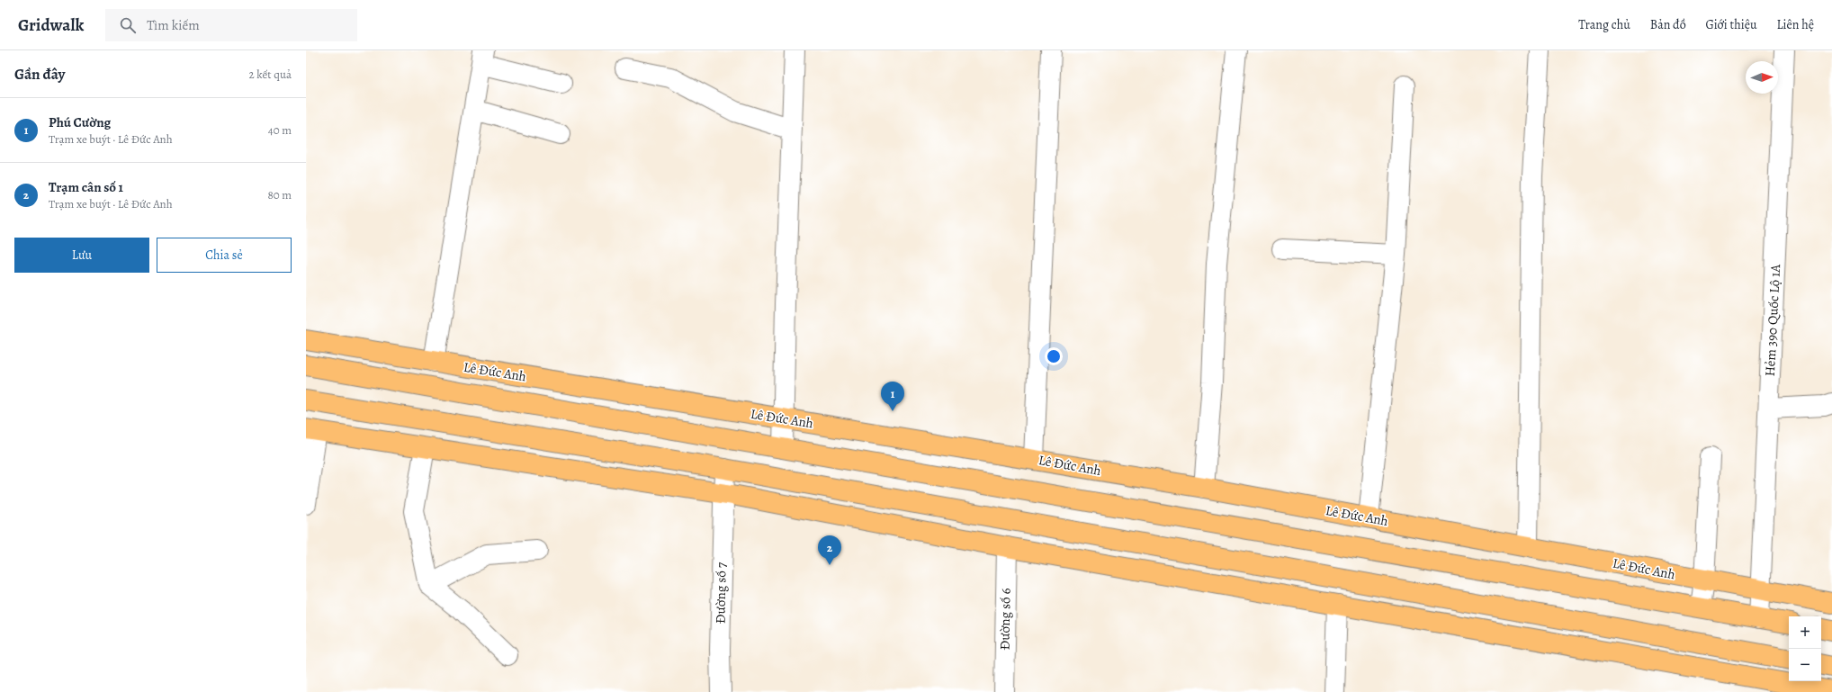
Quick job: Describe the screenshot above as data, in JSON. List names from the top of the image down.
{
  "streets": {
    "highway": ["Lê Đức Anh"],
    "street": ["Hẻm 390 Quốc Lộ 1A", "Đường số 7", "Đường số 6"]
  },
  "crossings": [
    ["Hẻm 390 Quốc Lộ 1A", "Lê Đức Anh"]
  ],
  "north": "right",
  "page": {
    "header": "Gridwalk",
    "search": "Tìm kiếm",
    "nav": [
      "Trang chủ",
      "Bản đồ",
      "Giới thiệu",
      "Liên hệ"
    ],
    "heading": ["Gần đây", "2 kết quả"],
    "list": [
      {
        "mark": "1",
        "name": "Phú Cường",
        "note": "Trạm xe buýt · Lê Đức Anh",
        "value": "40 m"
      },
      {
        "mark": "2",
        "name": "Trạm cân số 1",
        "note": "Trạm xe buýt · Lê Đức Anh",
        "value": "80 m"
      }
    ],
    "buttons": ["Lưu", "Chia sẻ"],
    "pins": ["1", "2"],
    "map_buttons": ["+", "−"]
  }
}
